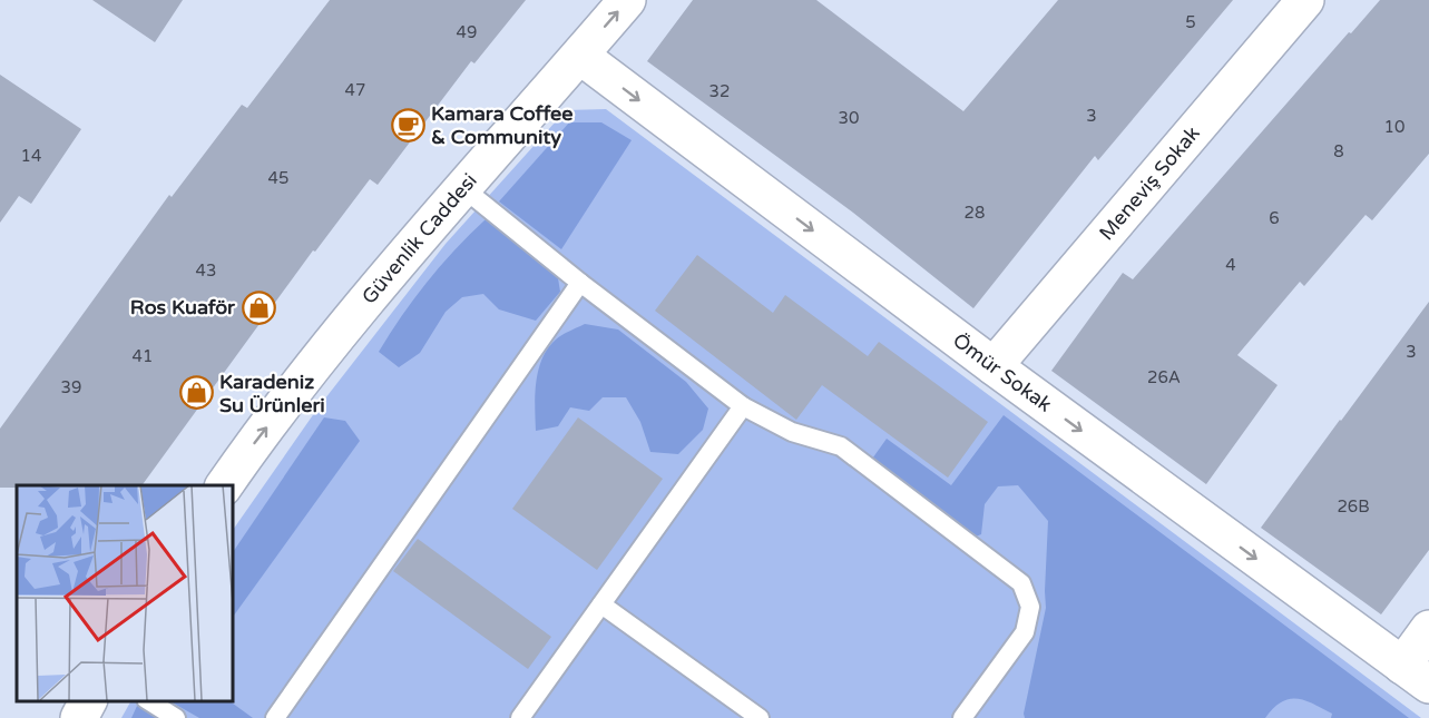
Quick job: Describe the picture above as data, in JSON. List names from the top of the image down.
{
  "streets": {
    "street": ["Meneviş Sokak", "Güvenlik Caddesi", "Ömür Sokak"]
  },
  "crossings": [
    ["Meneviş Sokak", "Ömür Sokak"],
    ["Güvenlik Caddesi", "Ömür Sokak"]
  ],
  "one_way": ["Güvenlik Caddesi", "Ömür Sokak"],
  "places": {
    "cafe": ["Kamara Coffee & Community"],
    "shop": ["Ros Kuaför", "Karadeniz Su Ürünleri"]
  },
  "house_numbers": [
    "5",
    "49",
    "47",
    "32",
    "3",
    "30",
    "10",
    "8",
    "14",
    "45",
    "28",
    "6",
    "4",
    "43",
    "3",
    "41",
    "26A",
    "39",
    "26B"
  ]
}
